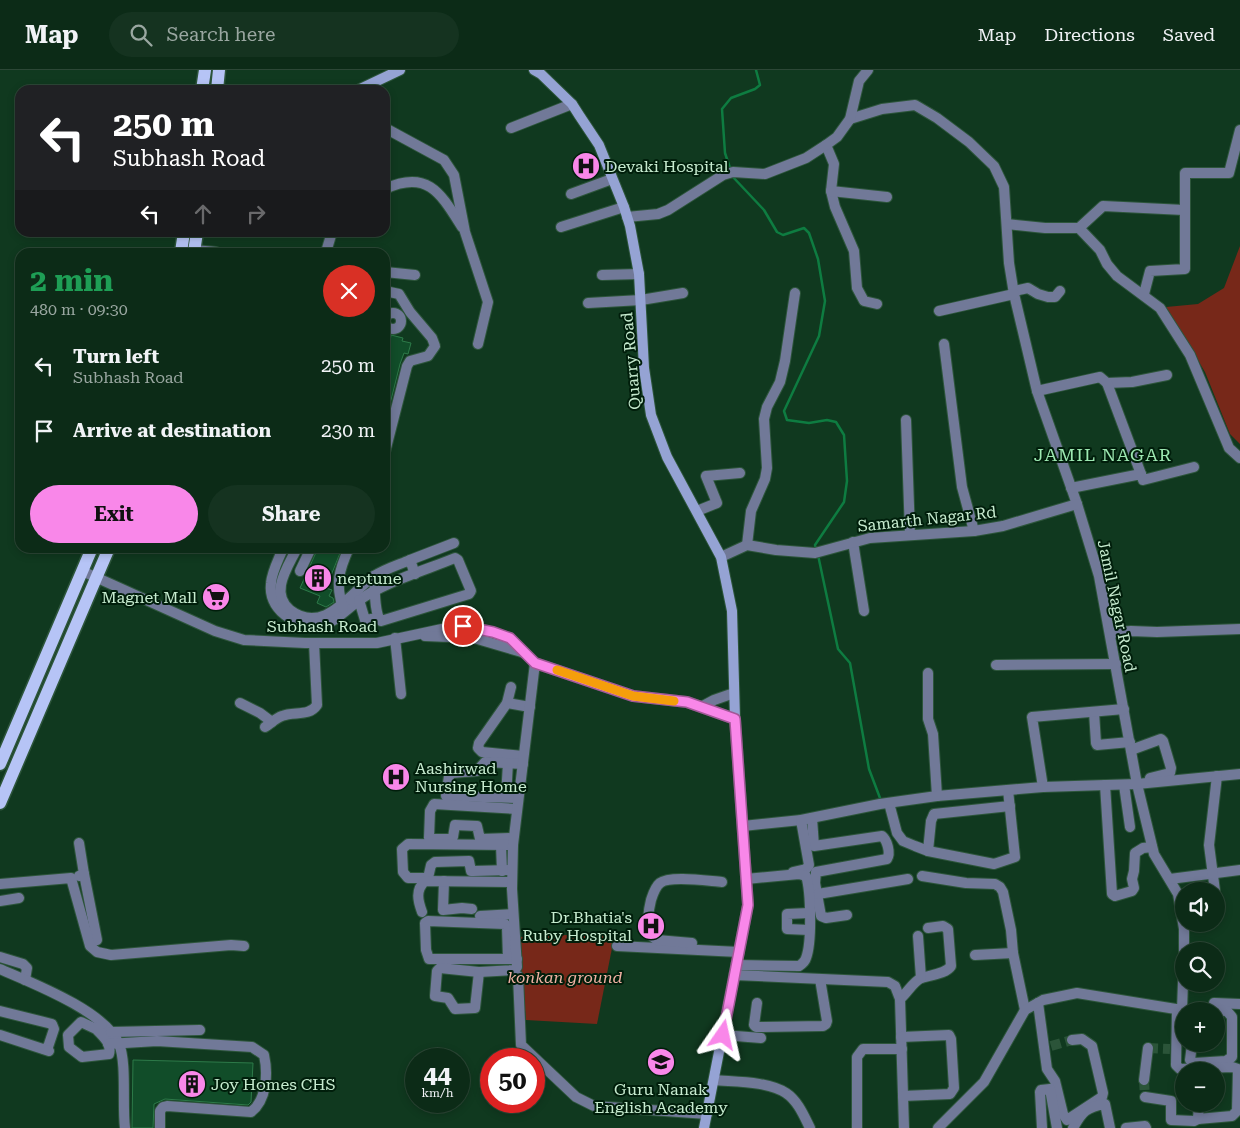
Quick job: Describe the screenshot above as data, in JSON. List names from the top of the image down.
{
  "streets": {
    "main road": ["Quarry Road"],
    "street": ["Samarth Nagar Rd", "Jamil Nagar Road", "Subhash Road"]
  },
  "crossings": [
    ["Samarth Nagar Rd", "Jamil Nagar Road"]
  ],
  "districts": ["JAMIL NAGAR"],
  "parks": ["konkan ground"],
  "places": {
    "hospital": ["Devaki Hospital", "Aashirwad Nursing Home", "Dr.Bhatia's Ruby Hospital"],
    "building": ["neptune", "Joy Homes CHS"],
    "supermarket": ["Magnet Mall"],
    "school or university": ["Guru Nanak English Academy"]
  },
  "page": {
    "header": "Map",
    "search": "Search here",
    "nav": ["Map", "Directions", "Saved"],
    "turn": ["250 m", "Subhash Road"],
    "heading": ["2 min", "480 m · 09:30"],
    "list": [
      {
        "name": "Turn left",
        "note": "Subhash Road",
        "value": "250 m"
      },
      {
        "name": "Arrive at destination",
        "value": "230 m"
      }
    ],
    "buttons": ["Exit", "Share"],
    "map_buttons": ["+", "−"],
    "speed": "44 km/h",
    "limit": "50"
  }
}
